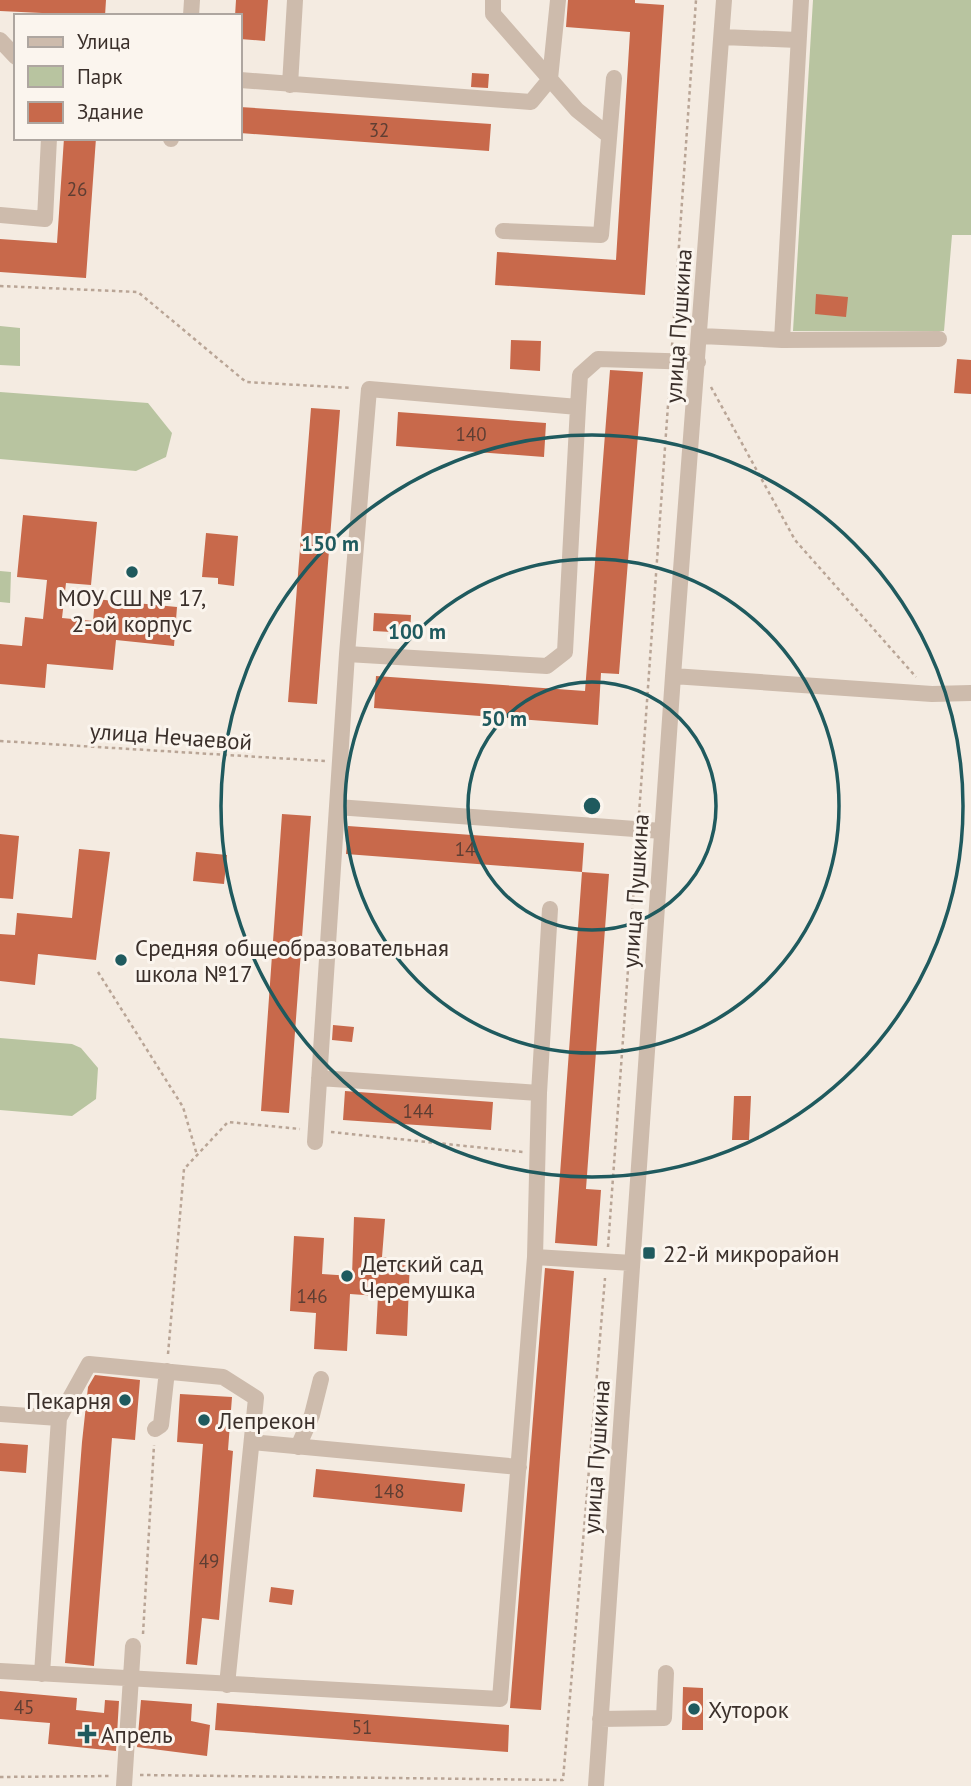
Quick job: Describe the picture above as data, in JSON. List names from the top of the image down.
{
  "streets": {
    "street": ["улица Пушкина"],
    "path": ["улица Нечаевой"]
  },
  "places": {
    "other": [
      "МОУ СШ № 17, 2-ой корпус",
      "Средняя общеобразовательная школа №17",
      "Детский сад Черемушка",
      "Пекарня",
      "Лепрекон",
      "Хуторок"
    ],
    "transit": ["22-й микрорайон"],
    "health": ["Апрель"]
  },
  "house_numbers": [
    "32",
    "26",
    "140",
    "14",
    "144",
    "146",
    "148",
    "49",
    "45",
    "51"
  ],
  "legend": ["Улица", "Парк", "Здание"],
  "rings": ["150 m", "100 m", "50 m"]
}
